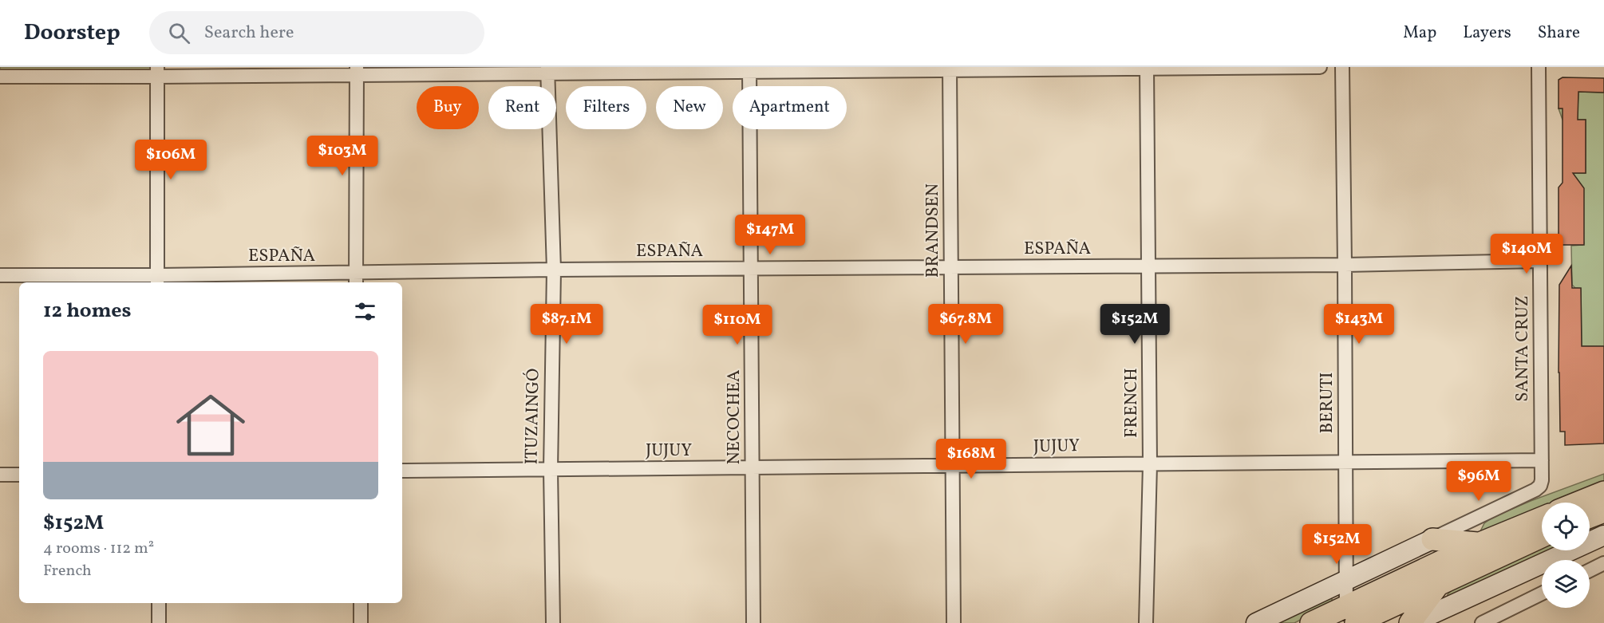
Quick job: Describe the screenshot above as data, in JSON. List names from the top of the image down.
{
  "streets": {
    "street": [
      "BRANDSEN",
      "ESPAÑA",
      "SANTA CRUZ",
      "FRENCH",
      "BERUTI",
      "ITUZAINGÓ",
      "NECOCHEA",
      "JUJUY"
    ]
  },
  "crossings": [
    ["BRANDSEN", "ESPAÑA"],
    ["BRANDSEN", "JUJUY"],
    ["ESPAÑA", "SANTA CRUZ"],
    ["ESPAÑA", "FRENCH"],
    ["ESPAÑA", "BERUTI"],
    ["ESPAÑA", "ITUZAINGÓ"],
    ["ESPAÑA", "NECOCHEA"],
    ["SANTA CRUZ", "JUJUY"],
    ["FRENCH", "JUJUY"],
    ["BERUTI", "JUJUY"],
    ["ITUZAINGÓ", "JUJUY"],
    ["NECOCHEA", "JUJUY"]
  ],
  "page": {
    "header": "Doorstep",
    "search": "Search here",
    "nav": ["Map", "Layers", "Share"],
    "chip": [
      "Buy",
      "Rent",
      "Filters",
      "New",
      "Apartment"
    ],
    "price": [
      "$103M",
      "$106M",
      "$147M",
      "$140M",
      "$87.1M",
      "$67.8M",
      "$152M",
      "$143M",
      "$110M",
      "$168M",
      "$96M",
      "$152M"
    ],
    "heading": "12 homes",
    "list": [
      {
        "name": "$152M",
        "note": "4 rooms · 112 m² · French"
      }
    ]
  }
}
